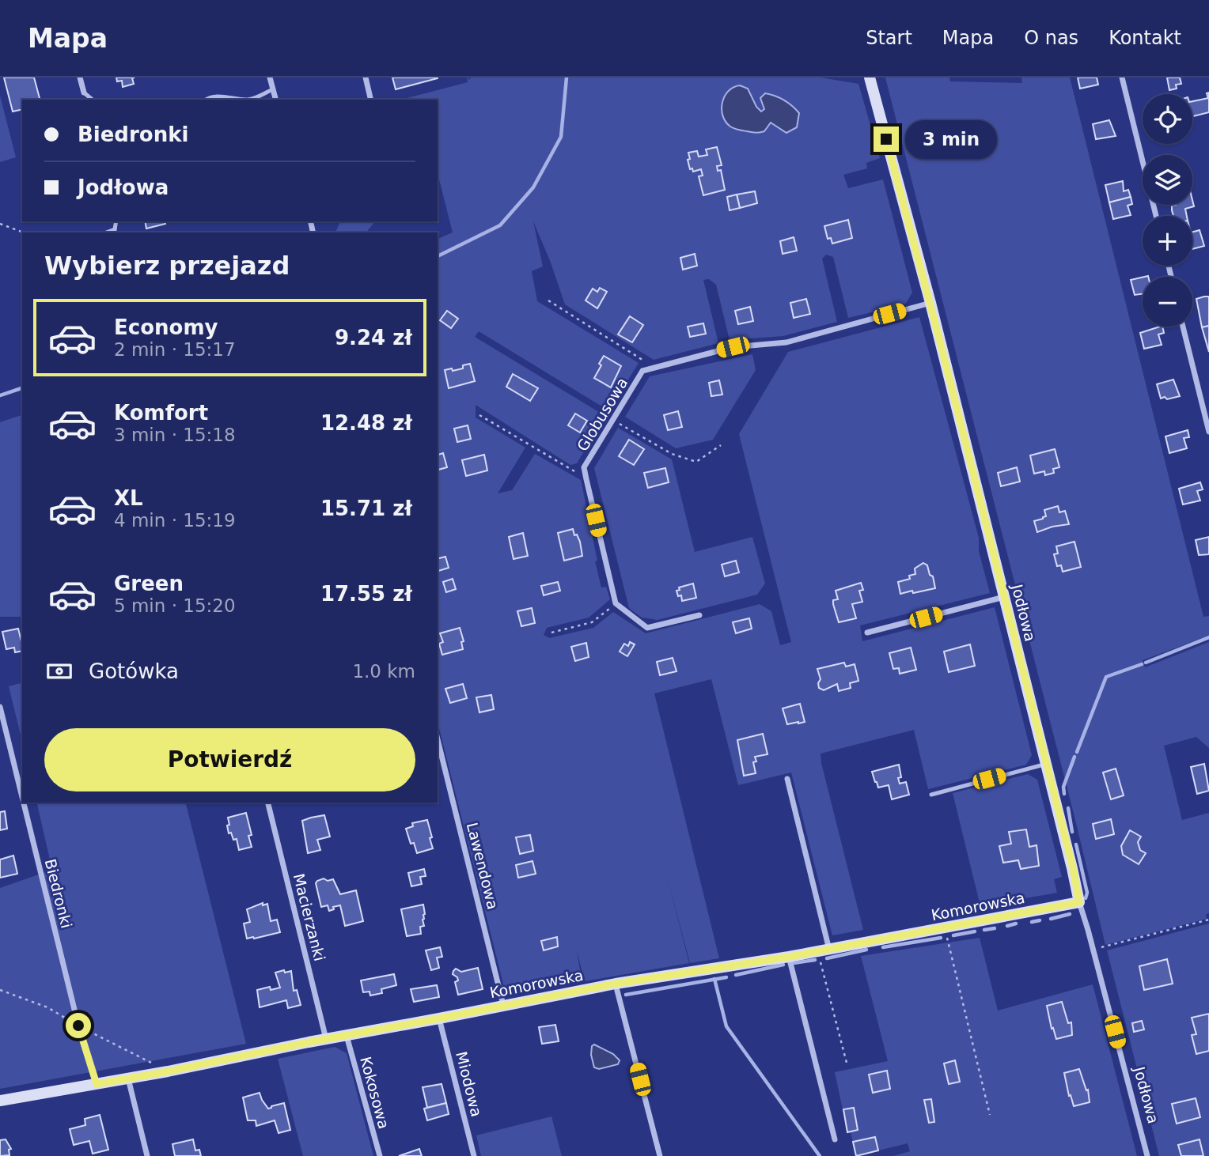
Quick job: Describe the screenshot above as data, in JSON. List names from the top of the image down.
{
  "streets": {
    "street": [
      "Globusowa",
      "Jodłowa",
      "Lawendowa",
      "Biedronki",
      "Komorowska",
      "Macierzanki",
      "Miodowa",
      "Kokosowa"
    ]
  },
  "crossings": [
    ["Globusowa", "Jodłowa"],
    ["Jodłowa", "Komorowska"],
    ["Lawendowa", "Komorowska"],
    ["Biedronki", "Komorowska"],
    ["Komorowska", "Macierzanki"],
    ["Komorowska", "Miodowa"],
    ["Komorowska", "Kokosowa"]
  ],
  "page": {
    "header": "Mapa",
    "nav": [
      "Start",
      "Mapa",
      "O nas",
      "Kontakt"
    ],
    "map_buttons": ["+", "−"],
    "banner": ["Biedronki", "Jodłowa"],
    "bubble": "3 min",
    "heading": "Wybierz przejazd",
    "list": [
      {
        "name": "Economy",
        "note": "2 min · 15:17",
        "value": "9.24 zł"
      },
      {
        "name": "Komfort",
        "note": "3 min · 15:18",
        "value": "12.48 zł"
      },
      {
        "name": "XL",
        "note": "4 min · 15:19",
        "value": "15.71 zł"
      },
      {
        "name": "Green",
        "note": "5 min · 15:20",
        "value": "17.55 zł"
      }
    ],
    "pay": ["Gotówka", "1.0 km"],
    "buttons": "Potwierdź"
  }
}
